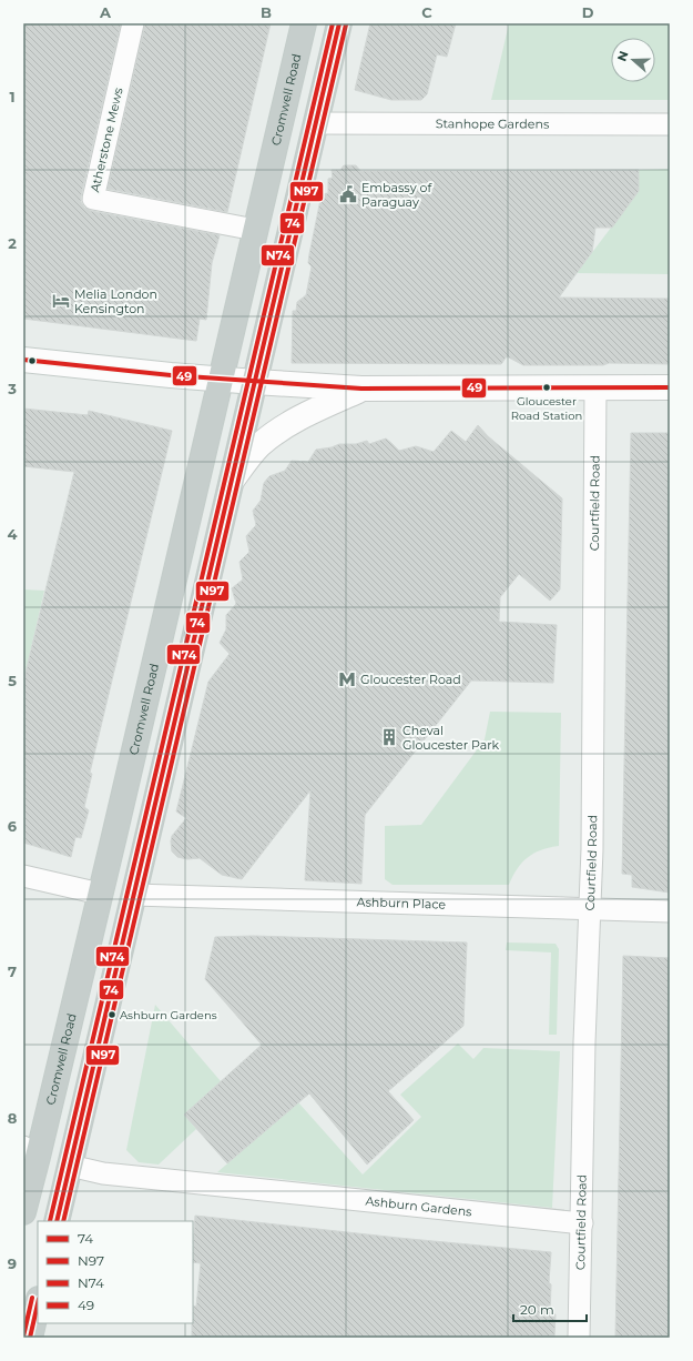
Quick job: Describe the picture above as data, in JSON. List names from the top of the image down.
{
  "streets": {
    "highway": ["Cromwell Road"],
    "street": [
      "Stanhope Gardens",
      "Atherstone Mews",
      "Courtfield Road",
      "Ashburn Place",
      "Ashburn Gardens"
    ]
  },
  "crossings": [
    ["Cromwell Road", "Atherstone Mews"],
    ["Courtfield Road", "Ashburn Place"],
    ["Courtfield Road", "Ashburn Gardens"]
  ],
  "places": {
    "public building": ["Embassy of Paraguay"],
    "hotel": ["Melia London Kensington"],
    "other": ["Gloucester Road Station", "Ashburn Gardens"],
    "metro station": ["Gloucester Road"],
    "building": ["Cheval Gloucester Park"]
  },
  "lines": [
    "transit line 74",
    "transit line N74",
    "transit line N97",
    "transit line 49"
  ],
  "legend": [
    "74",
    "N97",
    "N74",
    "49"
  ],
  "scale_bar": "20 m",
  "north": "left",
  "grid": {
    "columns": [
      "A",
      "B",
      "C",
      "D"
    ],
    "rows": [
      "1",
      "2",
      "3",
      "4",
      "5",
      "6",
      "7",
      "8",
      "9"
    ]
  }
}
